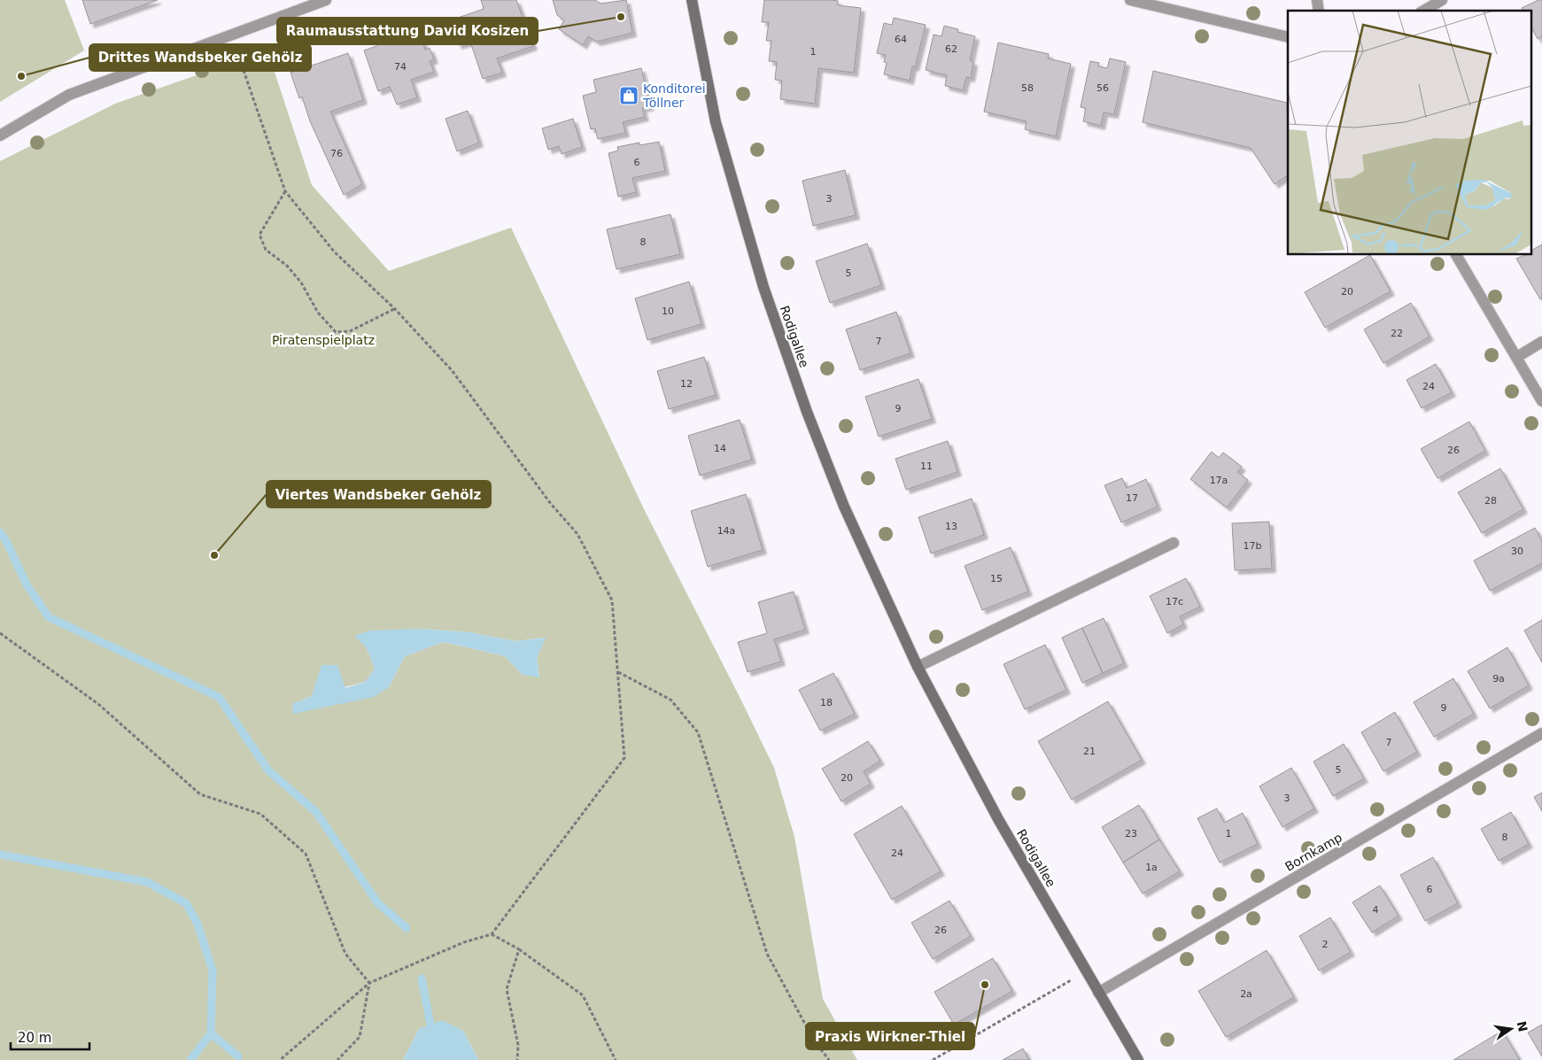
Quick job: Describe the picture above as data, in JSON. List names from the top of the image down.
{
  "streets": {
    "main road": ["Rodigallee"],
    "street": ["Bornkamp"]
  },
  "crossings": [
    ["Rodigallee", "Bornkamp"]
  ],
  "parks": ["Piratenspielplatz"],
  "places": {
    "other": [
      "Raumausstattung David Kosizen",
      "Drittes Wandsbeker Gehölz",
      "Viertes Wandsbeker Gehölz",
      "Praxis Wirkner-Thiel"
    ],
    "shop": ["Konditorei Töllner"]
  },
  "house_numbers": [
    "64",
    "62",
    "1",
    "74",
    "58",
    "56",
    "76",
    "6",
    "3",
    "8",
    "5",
    "20",
    "10",
    "22",
    "7",
    "12",
    "24",
    "9",
    "14",
    "26",
    "11",
    "17a",
    "17",
    "28",
    "13",
    "14a",
    "17b",
    "30",
    "15",
    "17c",
    "9a",
    "18",
    "9",
    "7",
    "21",
    "5",
    "20",
    "3",
    "23",
    "1",
    "8",
    "24",
    "1a",
    "6",
    "4",
    "26",
    "2",
    "2a"
  ],
  "scale_bar": "20 m",
  "north": "right"
}
